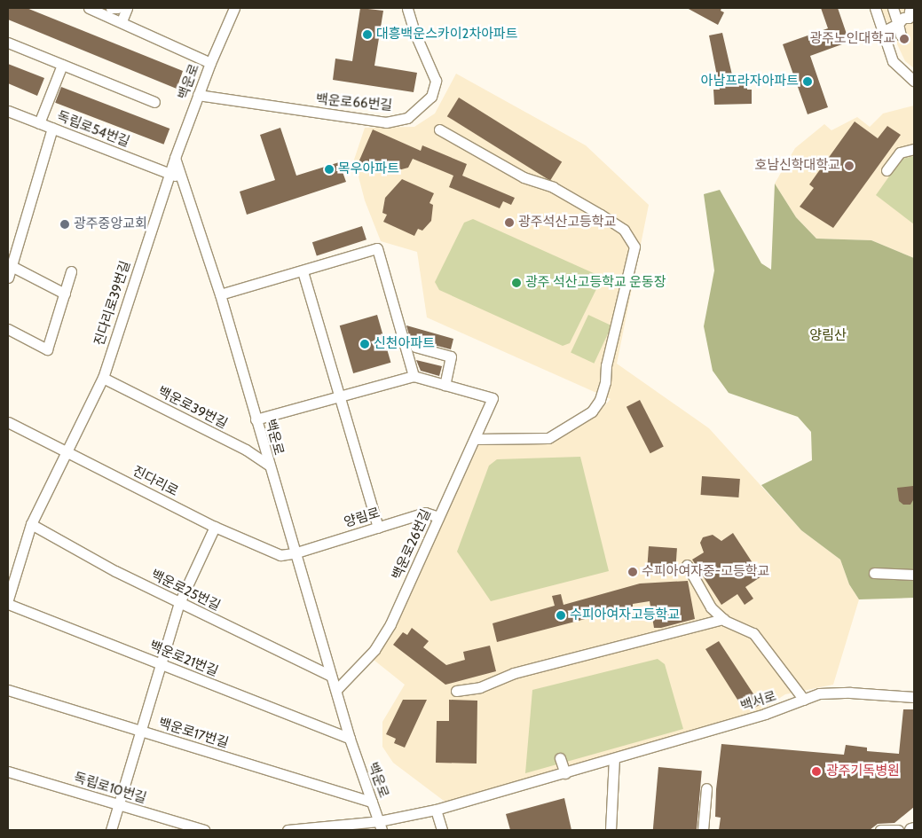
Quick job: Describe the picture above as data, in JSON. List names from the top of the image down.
{
  "streets": {
    "street": [
      "백운로",
      "백운로66번길",
      "독립로54번길",
      "진다리로39번길",
      "백운로39번길",
      "진다리로",
      "양림로",
      "백운로26번길",
      "백운로25번길",
      "백운로21번길",
      "백서로",
      "백운로17번길",
      "독립로10번길"
    ]
  },
  "crossings": [
    ["백운로", "백운로66번길"],
    ["백운로", "독립로54번길"],
    ["백운로", "진다리로39번길"],
    ["백운로", "백운로39번길"],
    ["백운로", "진다리로"],
    ["백운로", "양림로"],
    ["백운로", "백운로26번길"],
    ["백운로", "백운로25번길"],
    ["백운로", "백운로21번길"],
    ["백운로", "백서로"],
    ["백운로", "백운로17번길"],
    ["독립로54번길", "진다리로39번길"],
    ["진다리로39번길", "백운로39번길"],
    ["진다리로39번길", "진다리로"],
    ["진다리로39번길", "백운로25번길"],
    ["진다리로", "양림로"],
    ["양림로", "백운로26번길"]
  ],
  "parks": ["양림산"],
  "places": [
    "대흥백운스카이2차아파트",
    "광주노인대학교",
    "아남프라자아파트",
    "호남신학대학교",
    "목우아파트",
    "광주석산고등학교",
    "광주중앙교회",
    "광주 석산고등학교 운동장",
    "신천아파트",
    "수피아여자중-고등학교",
    "수피아여자고등학교",
    "광주기독병원"
  ]
}
